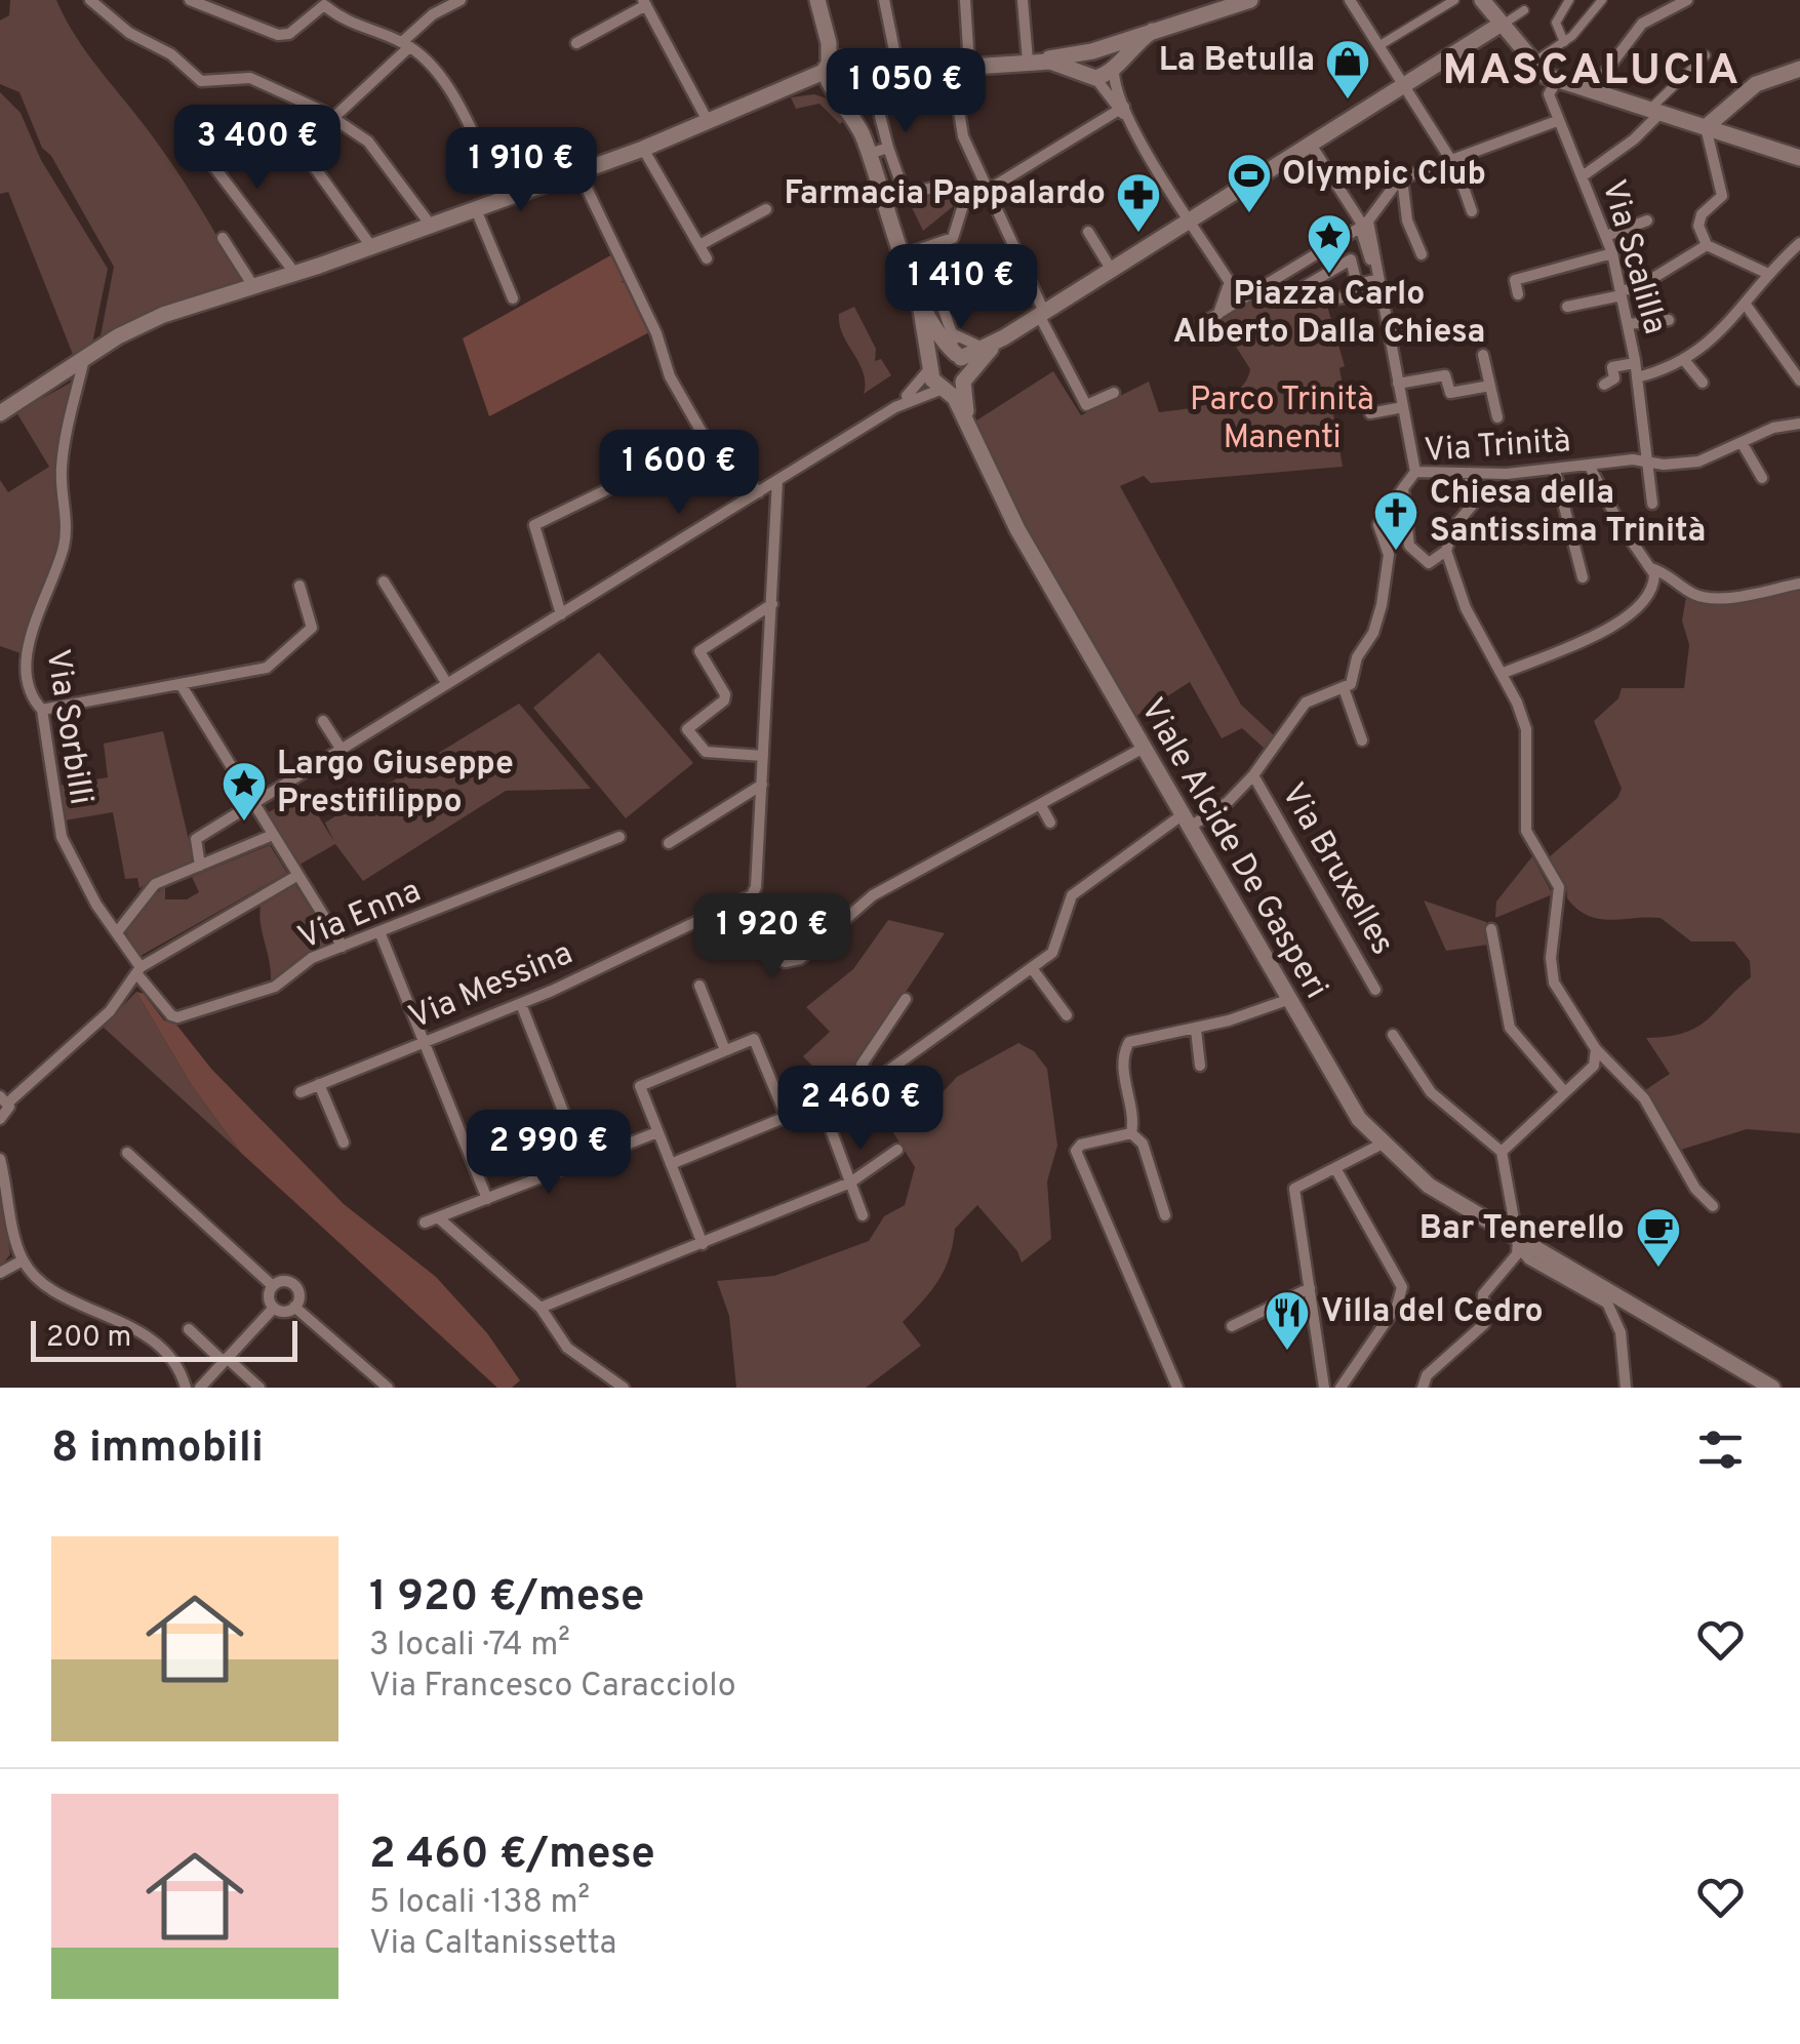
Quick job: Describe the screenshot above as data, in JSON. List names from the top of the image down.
{
  "streets": {
    "main road": ["Viale Alcide De Gasperi"],
    "street": [
      "Via Scalilla",
      "Via Trinità",
      "Via Sorbilli",
      "Via Bruxelles",
      "Via Enna",
      "Via Messina"
    ]
  },
  "crossings": [
    ["Via Scalilla", "Via Trinità"],
    ["Via Sorbilli", "Via Enna"]
  ],
  "districts": ["MASCALUCIA"],
  "parks": ["Parco Trinità Manenti"],
  "places": {
    "shop": ["La Betulla"],
    "sports": ["Olympic Club"],
    "pharmacy": ["Farmacia Pappalardo"],
    "place": ["Piazza Carlo Alberto Dalla Chiesa", "Largo Giuseppe Prestifilippo"],
    "church": ["Chiesa della Santissima Trinità"],
    "cafe": ["Bar Tenerello"],
    "restaurant": ["Villa del Cedro"]
  },
  "scale_bar": "200 m",
  "page": {
    "price": [
      "1 050 €",
      "3 400 €",
      "1 910 €",
      "1 410 €",
      "1 600 €",
      "1 920 €",
      "2 460 €",
      "2 990 €"
    ],
    "scale": "200 m",
    "heading": "8 immobili",
    "list": [
      {
        "name": "1 920 €/mese",
        "note": "3 locali · 74 m² · Via Francesco Caracciolo"
      },
      {
        "name": "2 460 €/mese",
        "note": "5 locali · 138 m² · Via Caltanissetta"
      }
    ]
  }
}
